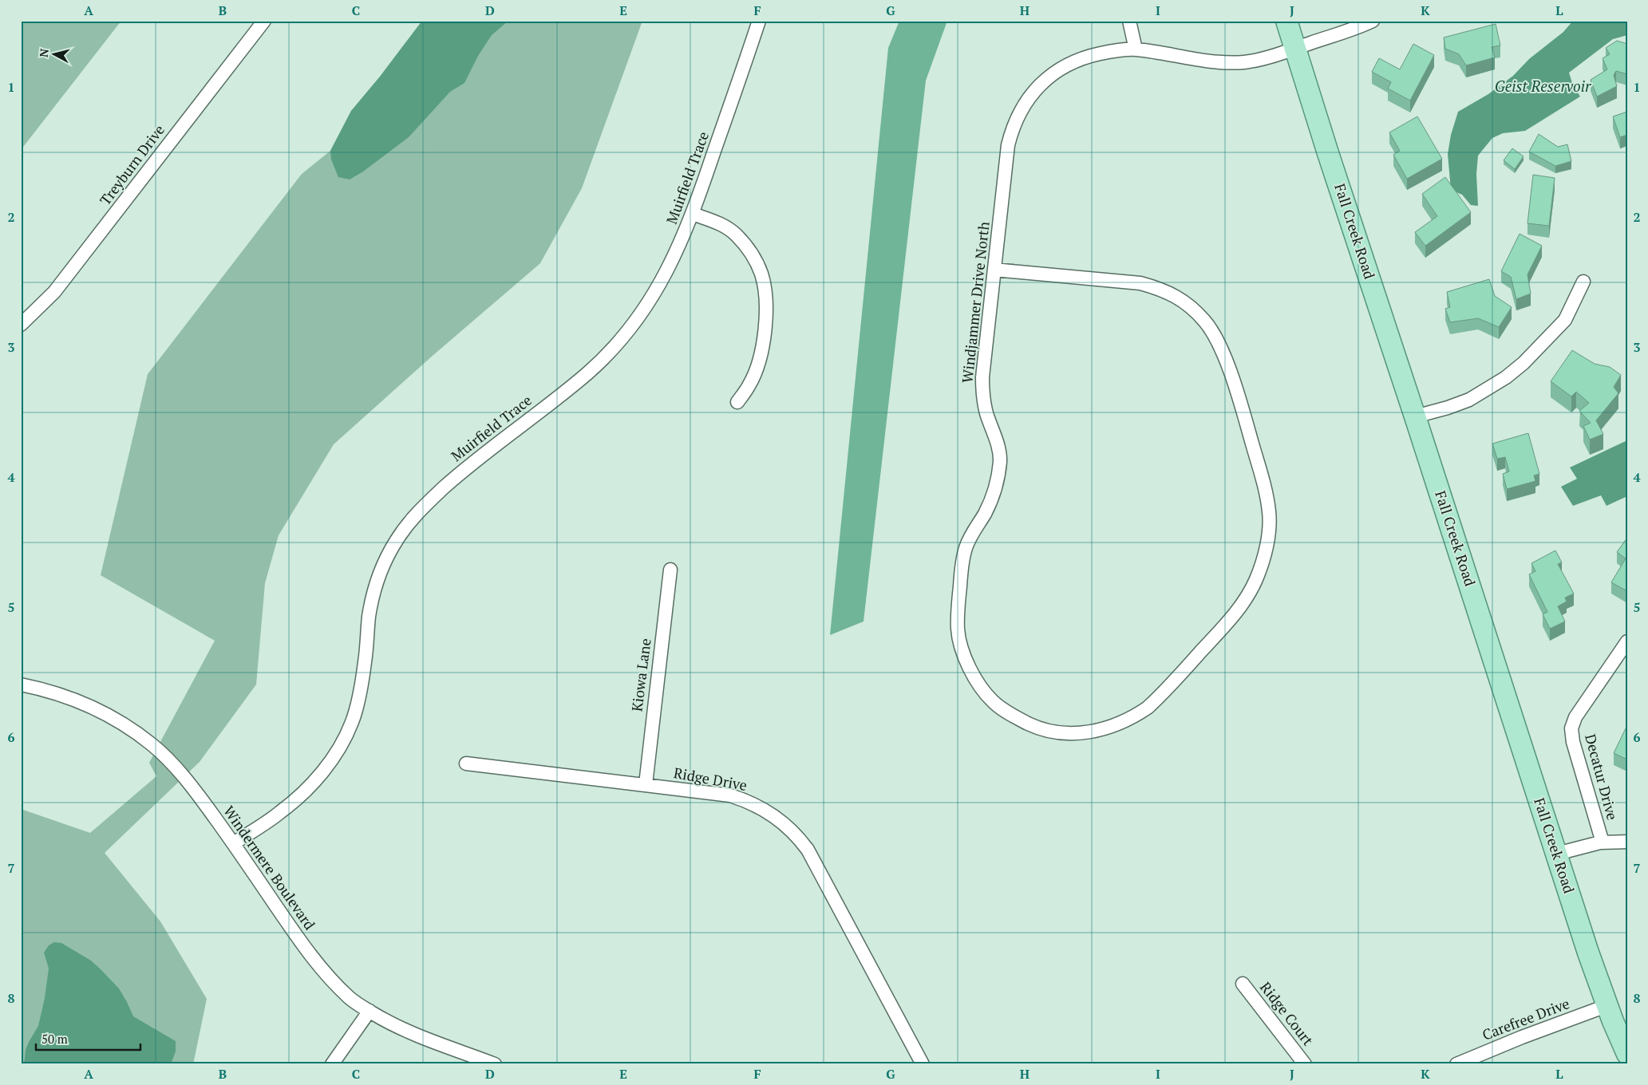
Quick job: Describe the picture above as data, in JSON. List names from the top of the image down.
{
  "streets": {
    "main road": ["Fall Creek Road"],
    "street": [
      "Treyburn Drive",
      "Muirfield Trace",
      "Windjammer Drive North",
      "Kiowa Lane",
      "Decatur Drive",
      "Ridge Drive",
      "Windermere Boulevard",
      "Ridge Court",
      "Carefree Drive"
    ]
  },
  "crossings": [
    ["Muirfield Trace", "Windermere Boulevard"],
    ["Fall Creek Road", "Windjammer Drive North"],
    ["Fall Creek Road", "Decatur Drive"],
    ["Fall Creek Road", "Carefree Drive"],
    ["Kiowa Lane", "Ridge Drive"]
  ],
  "water": ["Geist Reservoir"],
  "scale_bar": "50 m",
  "north": "left",
  "grid": {
    "columns": [
      "A",
      "B",
      "C",
      "D",
      "E",
      "F",
      "G",
      "H",
      "I",
      "J",
      "K",
      "L"
    ],
    "rows": [
      "1",
      "2",
      "3",
      "4",
      "5",
      "6",
      "7",
      "8"
    ]
  }
}
